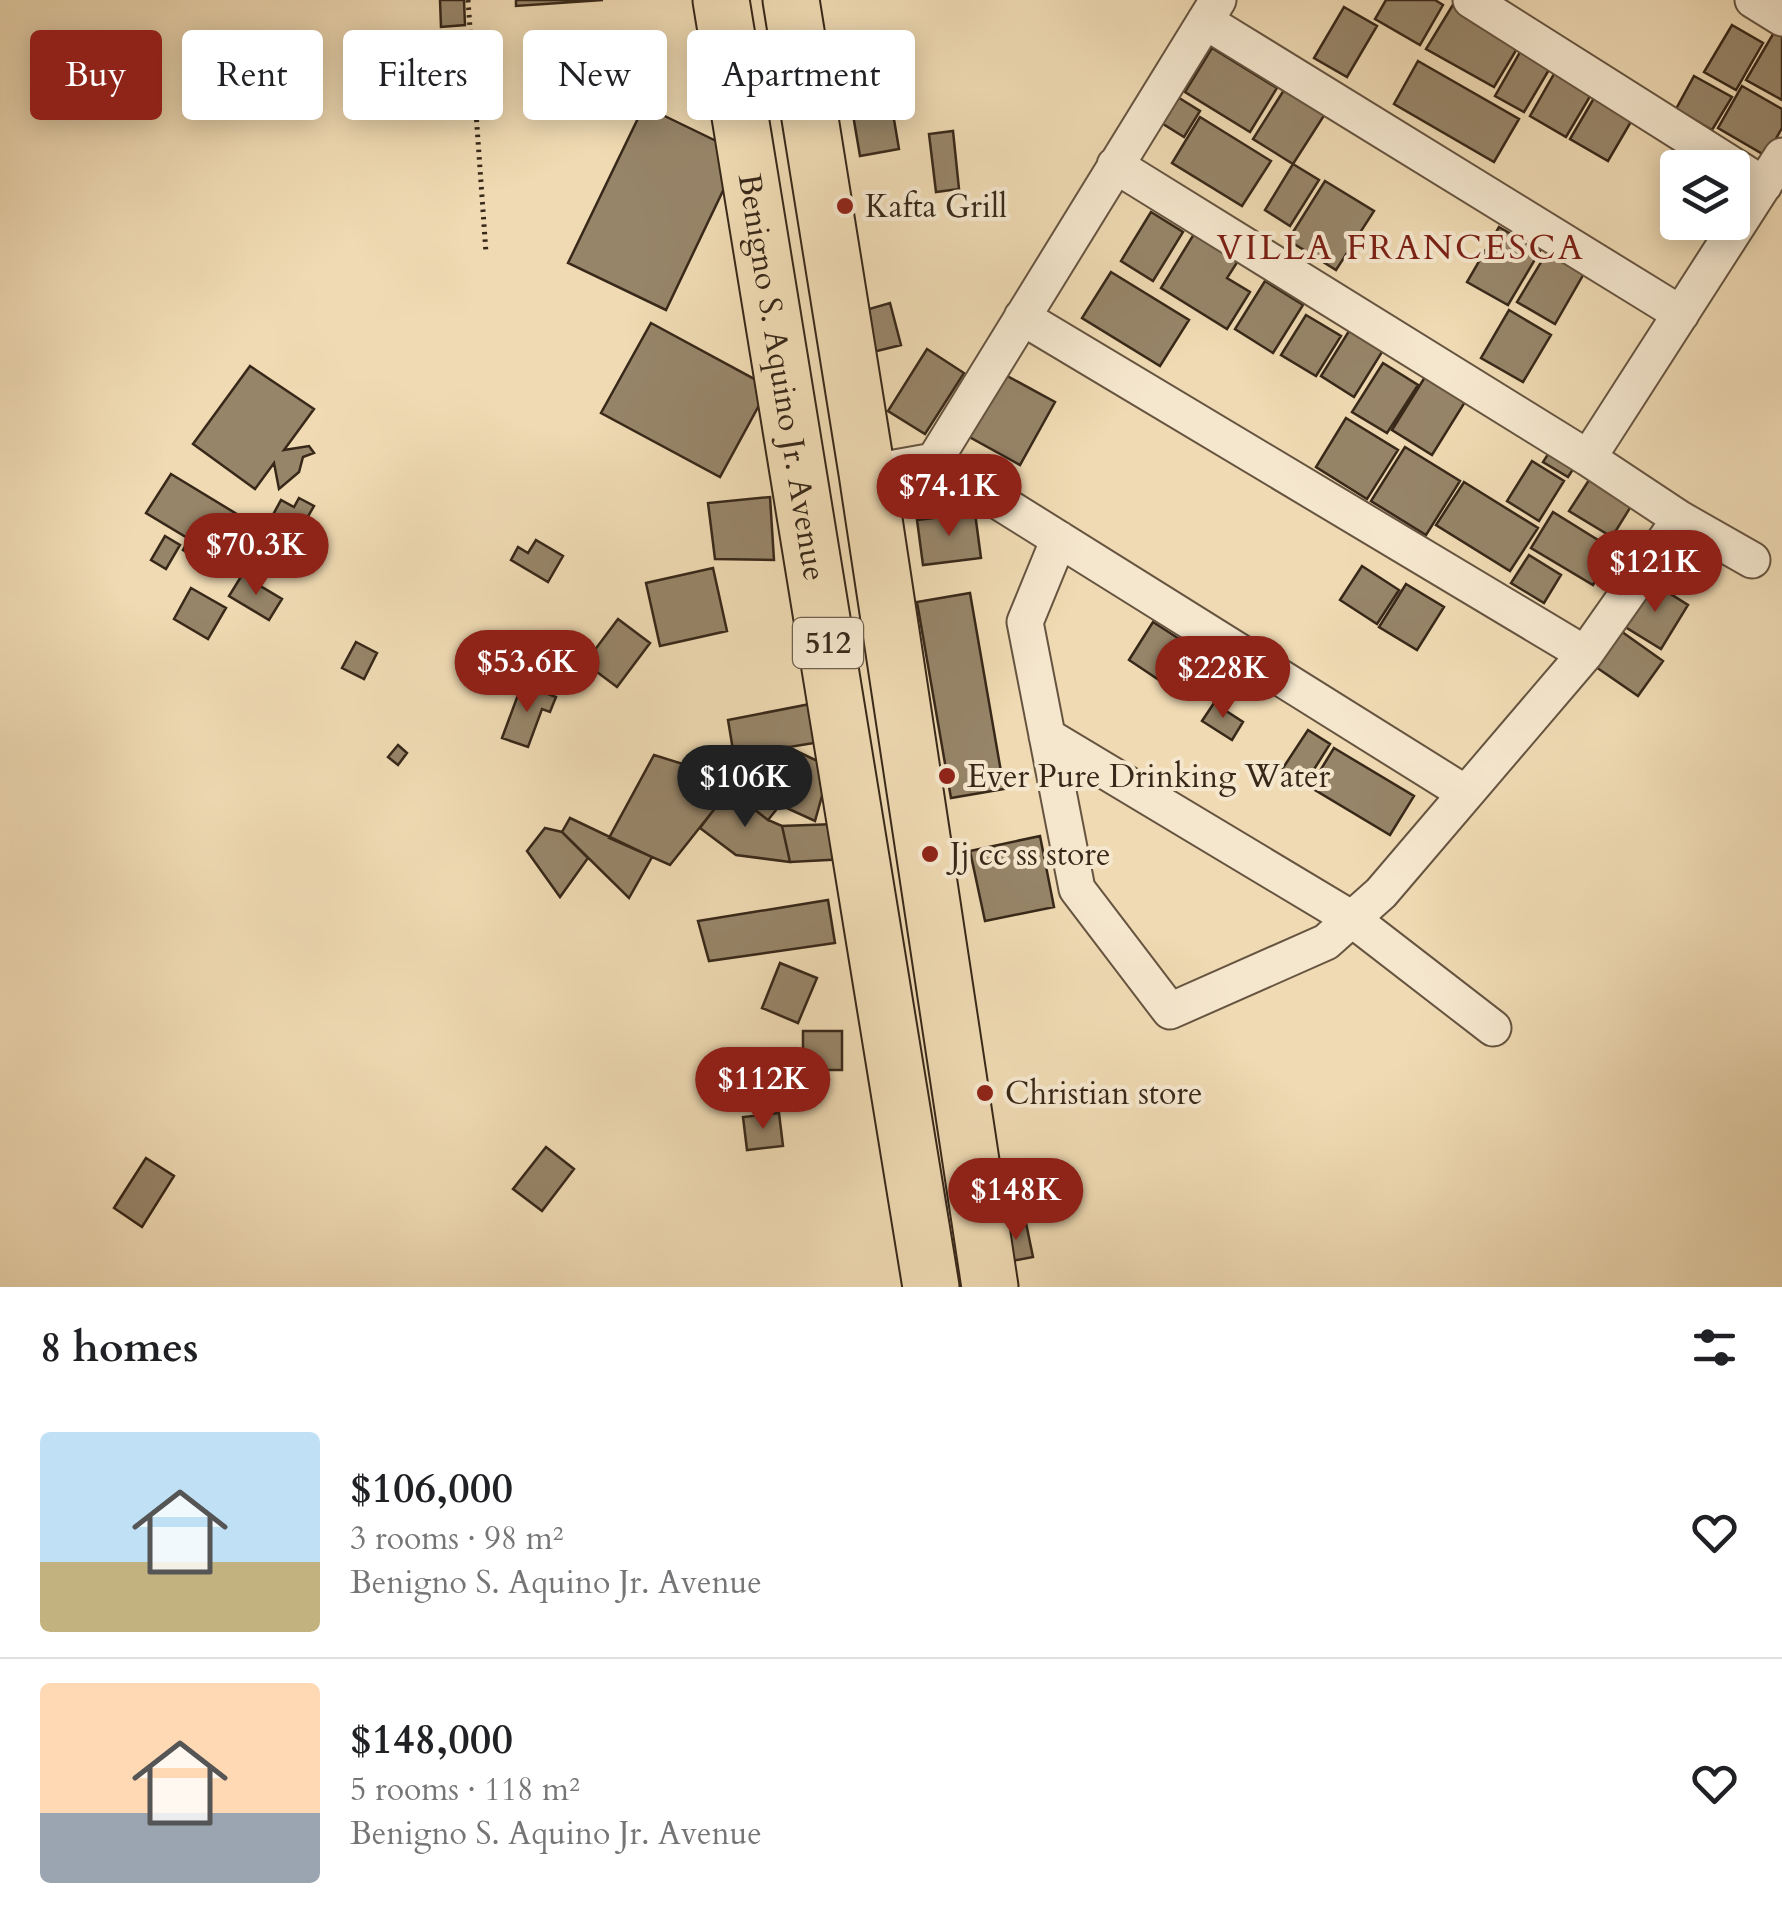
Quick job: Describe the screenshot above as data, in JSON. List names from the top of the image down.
{
  "streets": {
    "main road": ["Benigno S. Aquino Jr. Avenue", "512"]
  },
  "districts": ["VILLA FRANCESCA"],
  "places": [
    "Kafta Grill",
    "Ever Pure Drinking Water",
    "Jj cc ss store",
    "Christian store"
  ],
  "page": {
    "chip": [
      "Buy",
      "Rent",
      "Filters",
      "New",
      "Apartment"
    ],
    "price": [
      "$74.1K",
      "$70.3K",
      "$121K",
      "$53.6K",
      "$228K",
      "$106K",
      "$112K",
      "$148K"
    ],
    "heading": "8 homes",
    "list": [
      {
        "name": "$106,000",
        "note": "3 rooms · 98 m² · Benigno S. Aquino Jr. Avenue"
      },
      {
        "name": "$148,000",
        "note": "5 rooms · 118 m² · Benigno S. Aquino Jr. Avenue"
      }
    ]
  }
}
